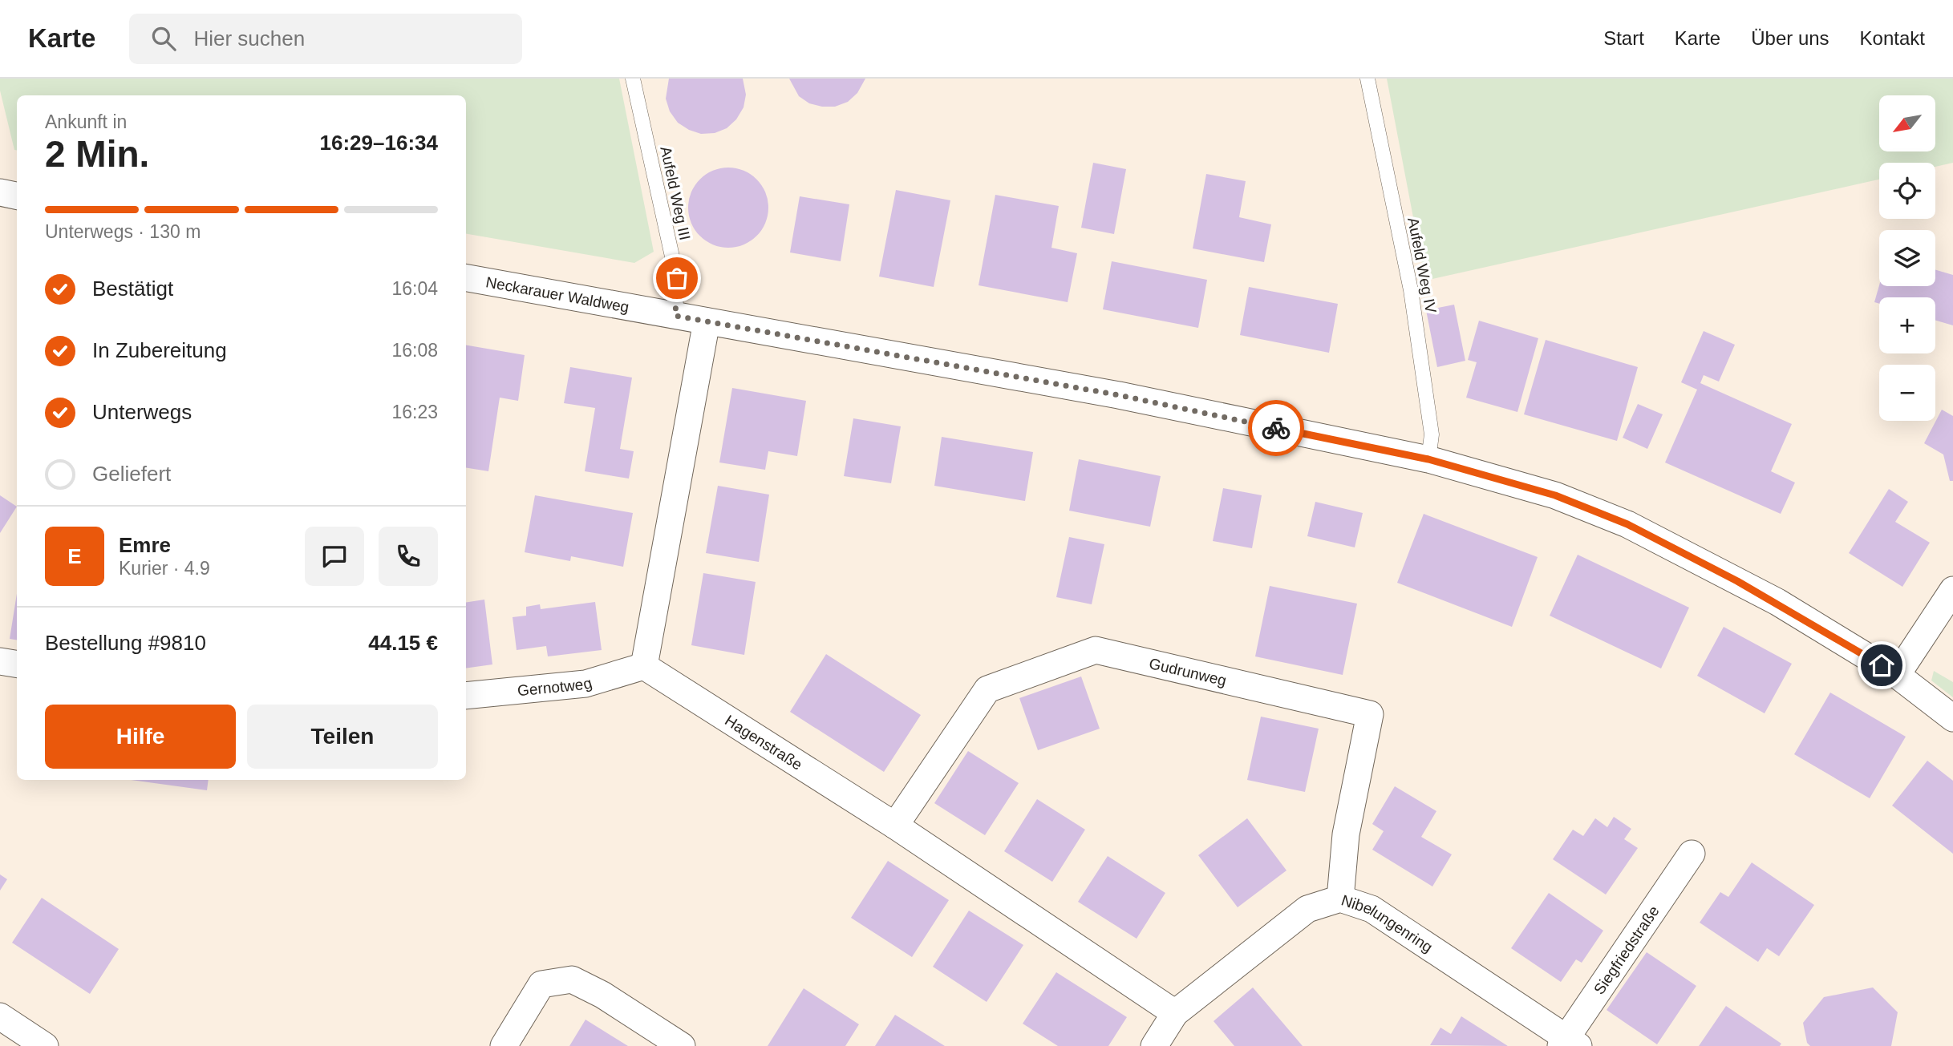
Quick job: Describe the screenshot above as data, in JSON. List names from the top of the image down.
{
  "streets": {
    "street": [
      "Neckarauer Waldweg",
      "Gudrunweg",
      "Gernotweg",
      "Hagenstraße",
      "Nibelungenring",
      "Siegfriedstraße"
    ],
    "lane": ["Aufeld Weg III", "Aufeld Weg IV"]
  },
  "crossings": [
    ["Aufeld Weg III", "Neckarauer Waldweg"],
    ["Aufeld Weg IV", "Neckarauer Waldweg"],
    ["Gudrunweg", "Hagenstraße"],
    ["Gudrunweg", "Nibelungenring"],
    ["Gernotweg", "Hagenstraße"],
    ["Hagenstraße", "Nibelungenring"],
    ["Nibelungenring", "Siegfriedstraße"]
  ],
  "north": "bottom left",
  "page": {
    "header": "Karte",
    "search": "Hier suchen",
    "nav": [
      "Start",
      "Karte",
      "Über uns",
      "Kontakt"
    ],
    "map_buttons": ["+", "−"],
    "heading": ["2 Min.", "Ankunft in", "16:29–16:34"],
    "panel": [
      "Emre",
      "Kurier · 4.9",
      "Bestellung #9810",
      "44.15 €"
    ],
    "bar": "Unterwegs · 130 m",
    "list": [
      ["Bestätigt", "16:04"],
      ["In Zubereitung", "16:08"],
      ["Unterwegs", "16:23"],
      "Geliefert"
    ],
    "round": "E",
    "buttons": ["Hilfe", "Teilen"]
  }
}
